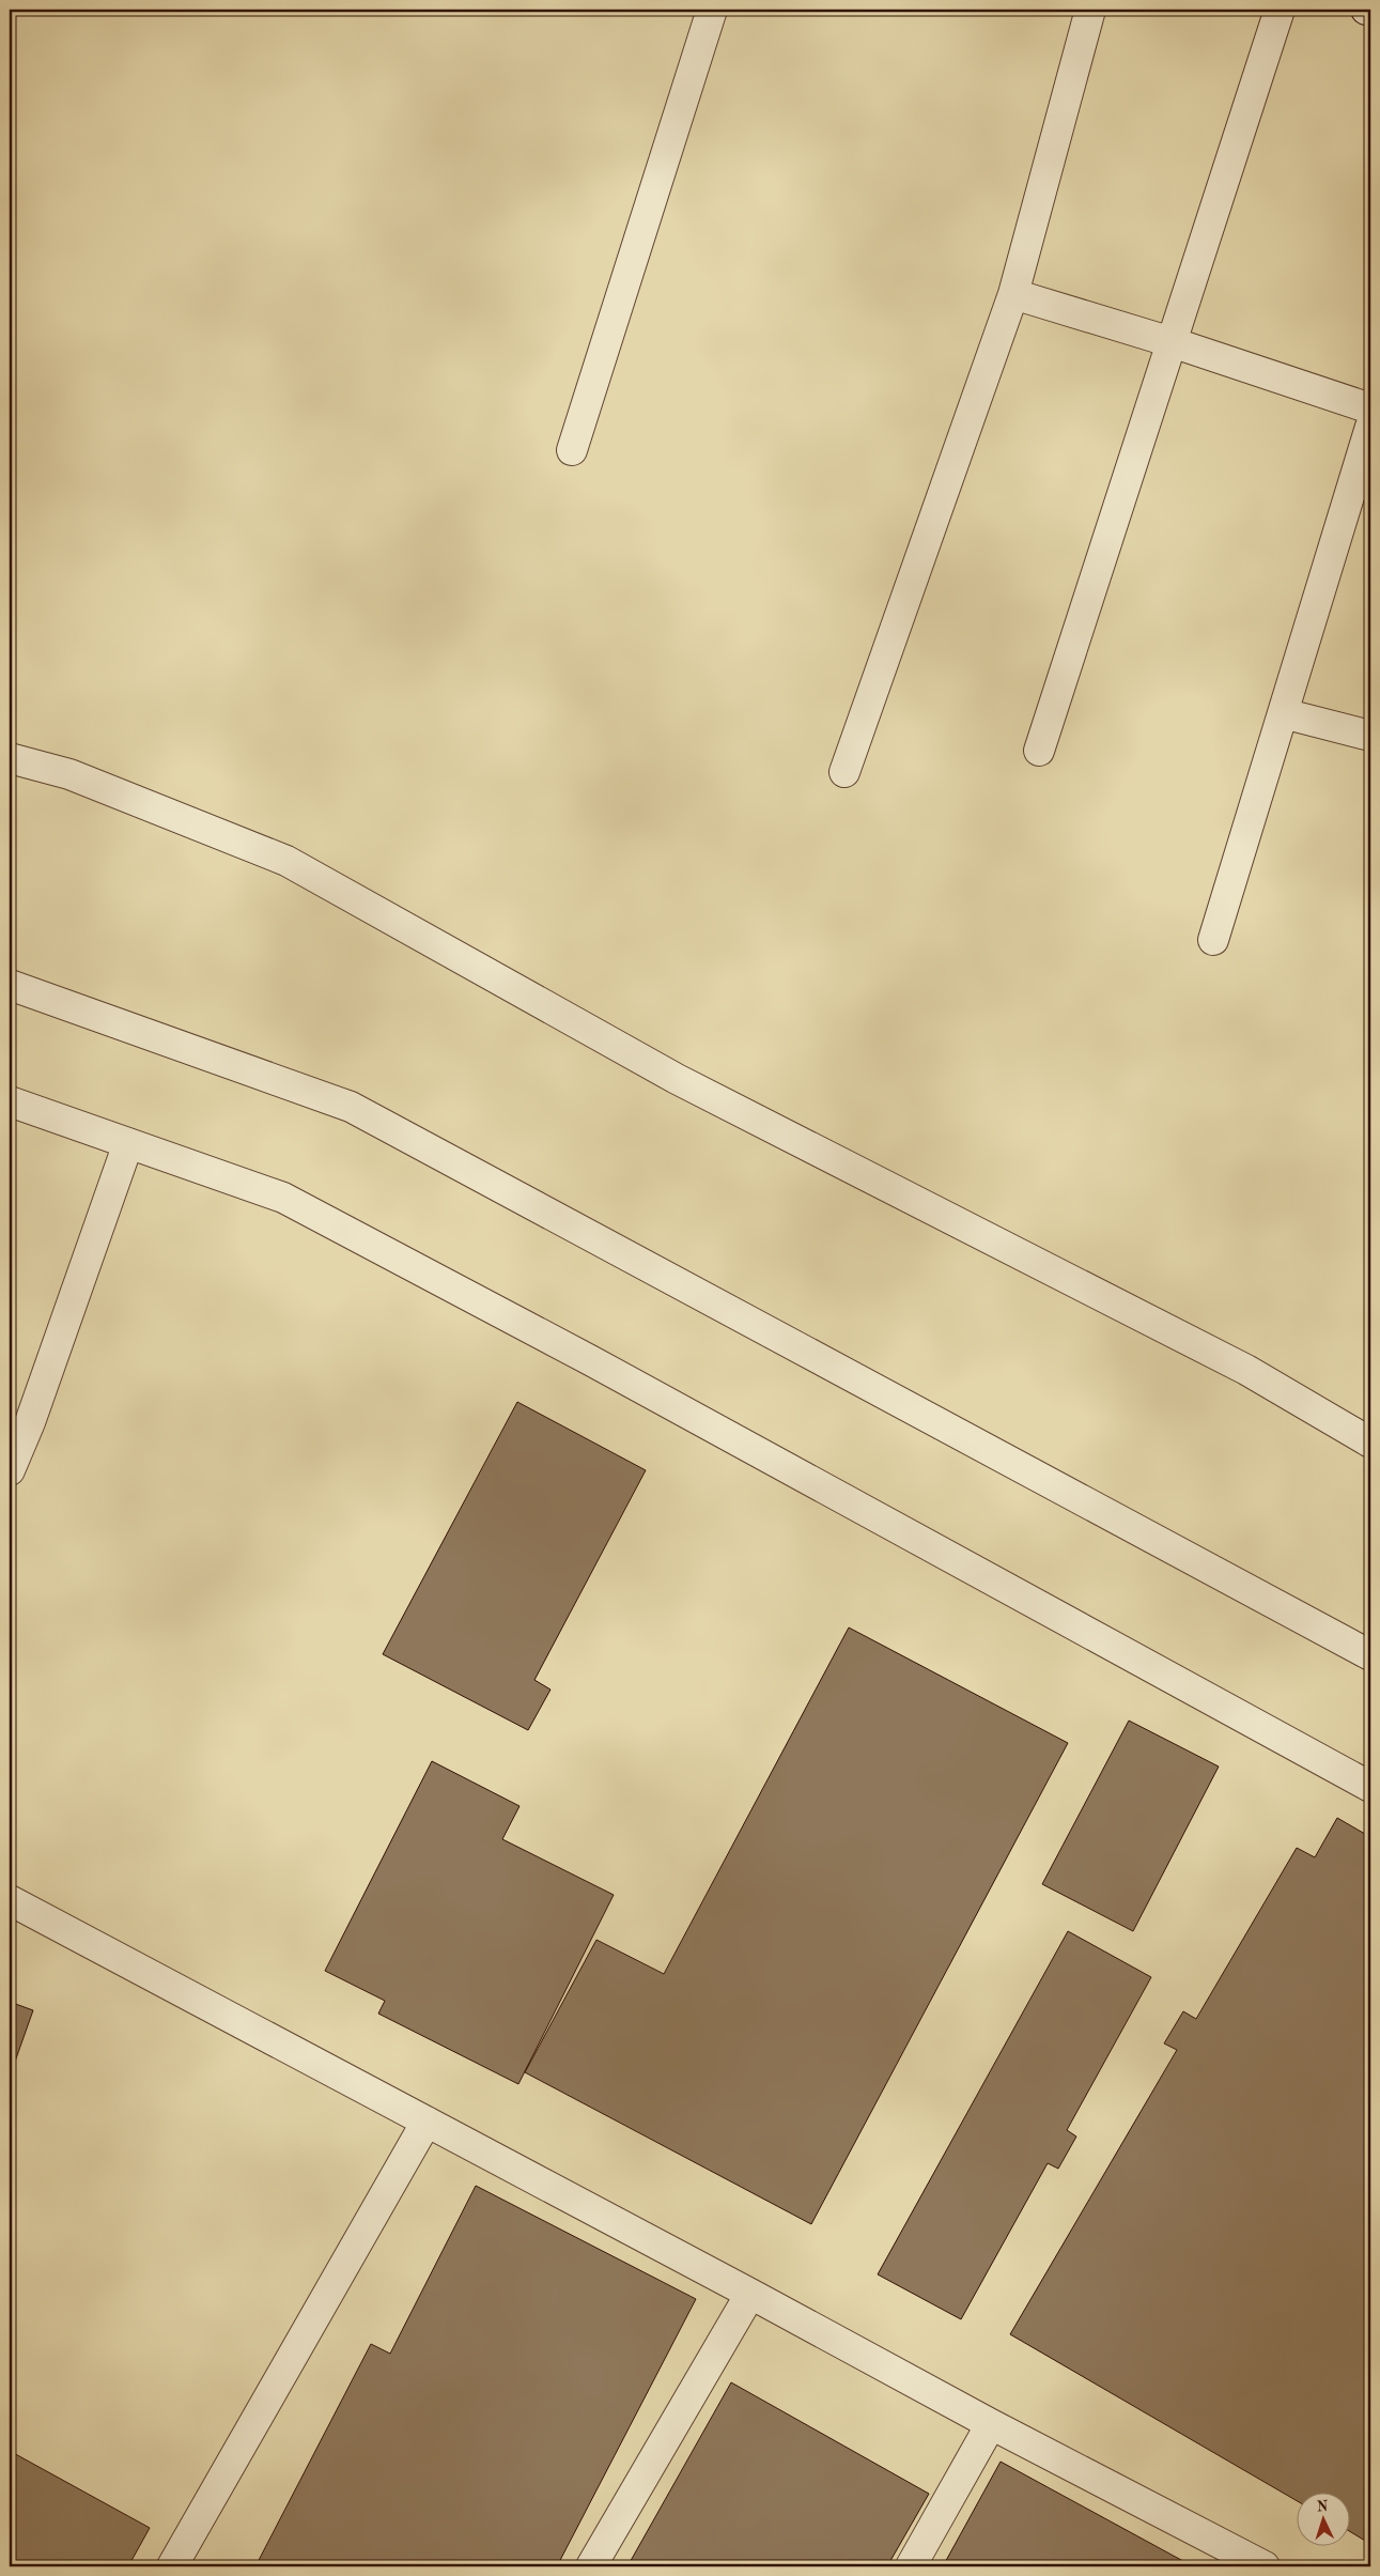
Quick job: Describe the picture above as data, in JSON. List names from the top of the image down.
{
  "north": "top"
}
